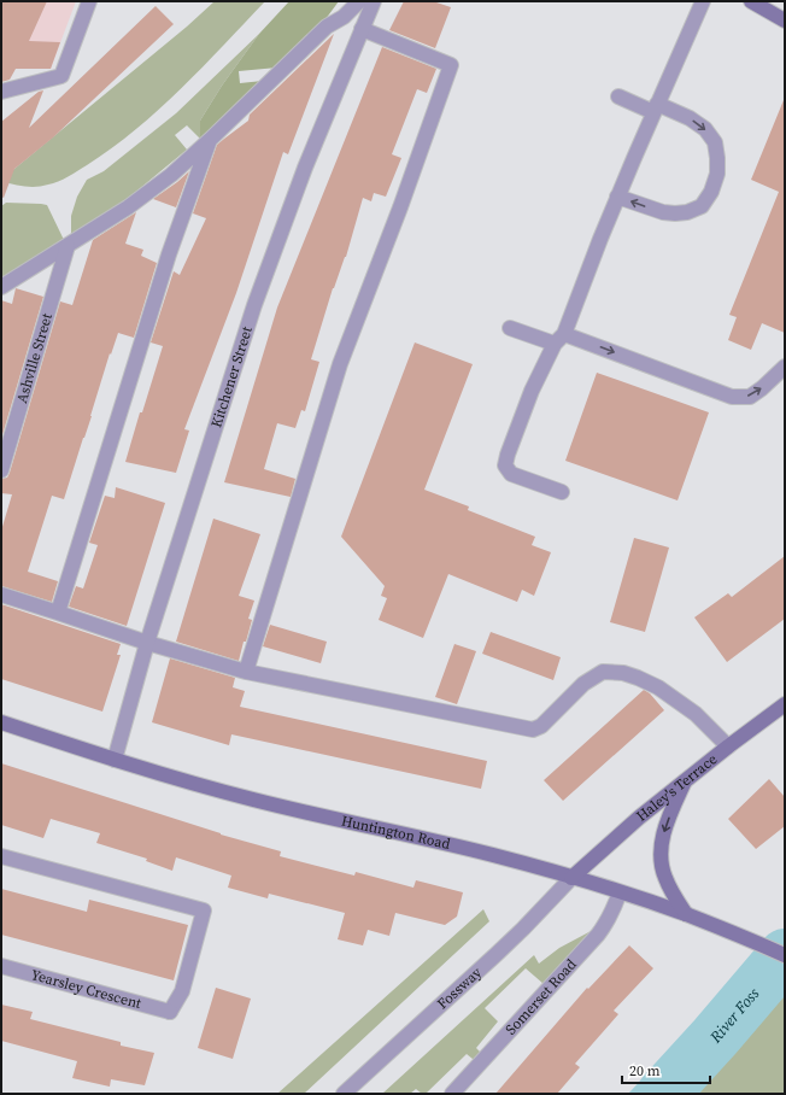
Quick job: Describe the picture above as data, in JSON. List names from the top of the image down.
{
  "streets": {
    "street": [
      "Ashville Street",
      "Kitchener Street",
      "Haley's Terrace",
      "Huntington Road",
      "Fossway",
      "Yearsley Crescent",
      "Somerset Road"
    ]
  },
  "crossings": [
    ["Kitchener Street", "Huntington Road"],
    ["Haley's Terrace", "Huntington Road"],
    ["Haley's Terrace", "Fossway"],
    ["Huntington Road", "Fossway"],
    ["Huntington Road", "Somerset Road"]
  ],
  "water": ["River Foss"],
  "scale_bar": "20 m"
}
